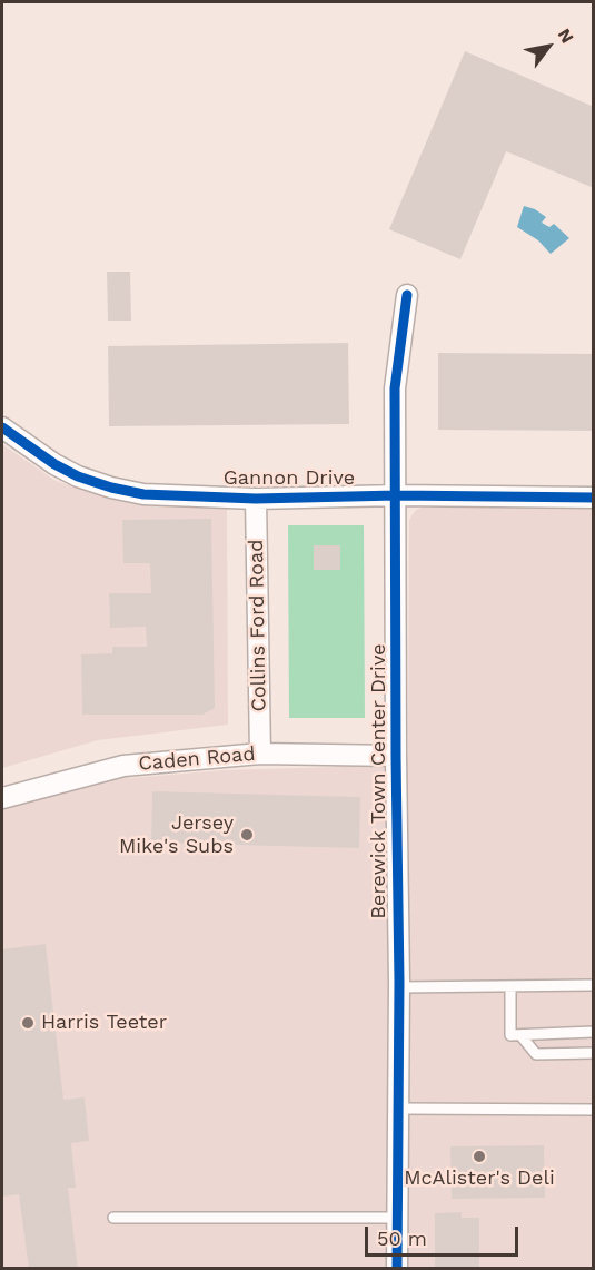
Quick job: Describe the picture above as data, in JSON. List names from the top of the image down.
{
  "streets": {
    "street": [
      "Gannon Drive",
      "Collins Ford Road",
      "Caden Road",
      "Berewick Town Center Drive"
    ]
  },
  "crossings": [
    ["Gannon Drive", "Collins Ford Road"],
    ["Gannon Drive", "Berewick Town Center Drive"],
    ["Collins Ford Road", "Caden Road"],
    ["Caden Road", "Berewick Town Center Drive"]
  ],
  "places": ["Jersey Mike's Subs", "Harris Teeter", "McAlister's Deli"],
  "scale_bar": "50 m",
  "north": "top right"
}
